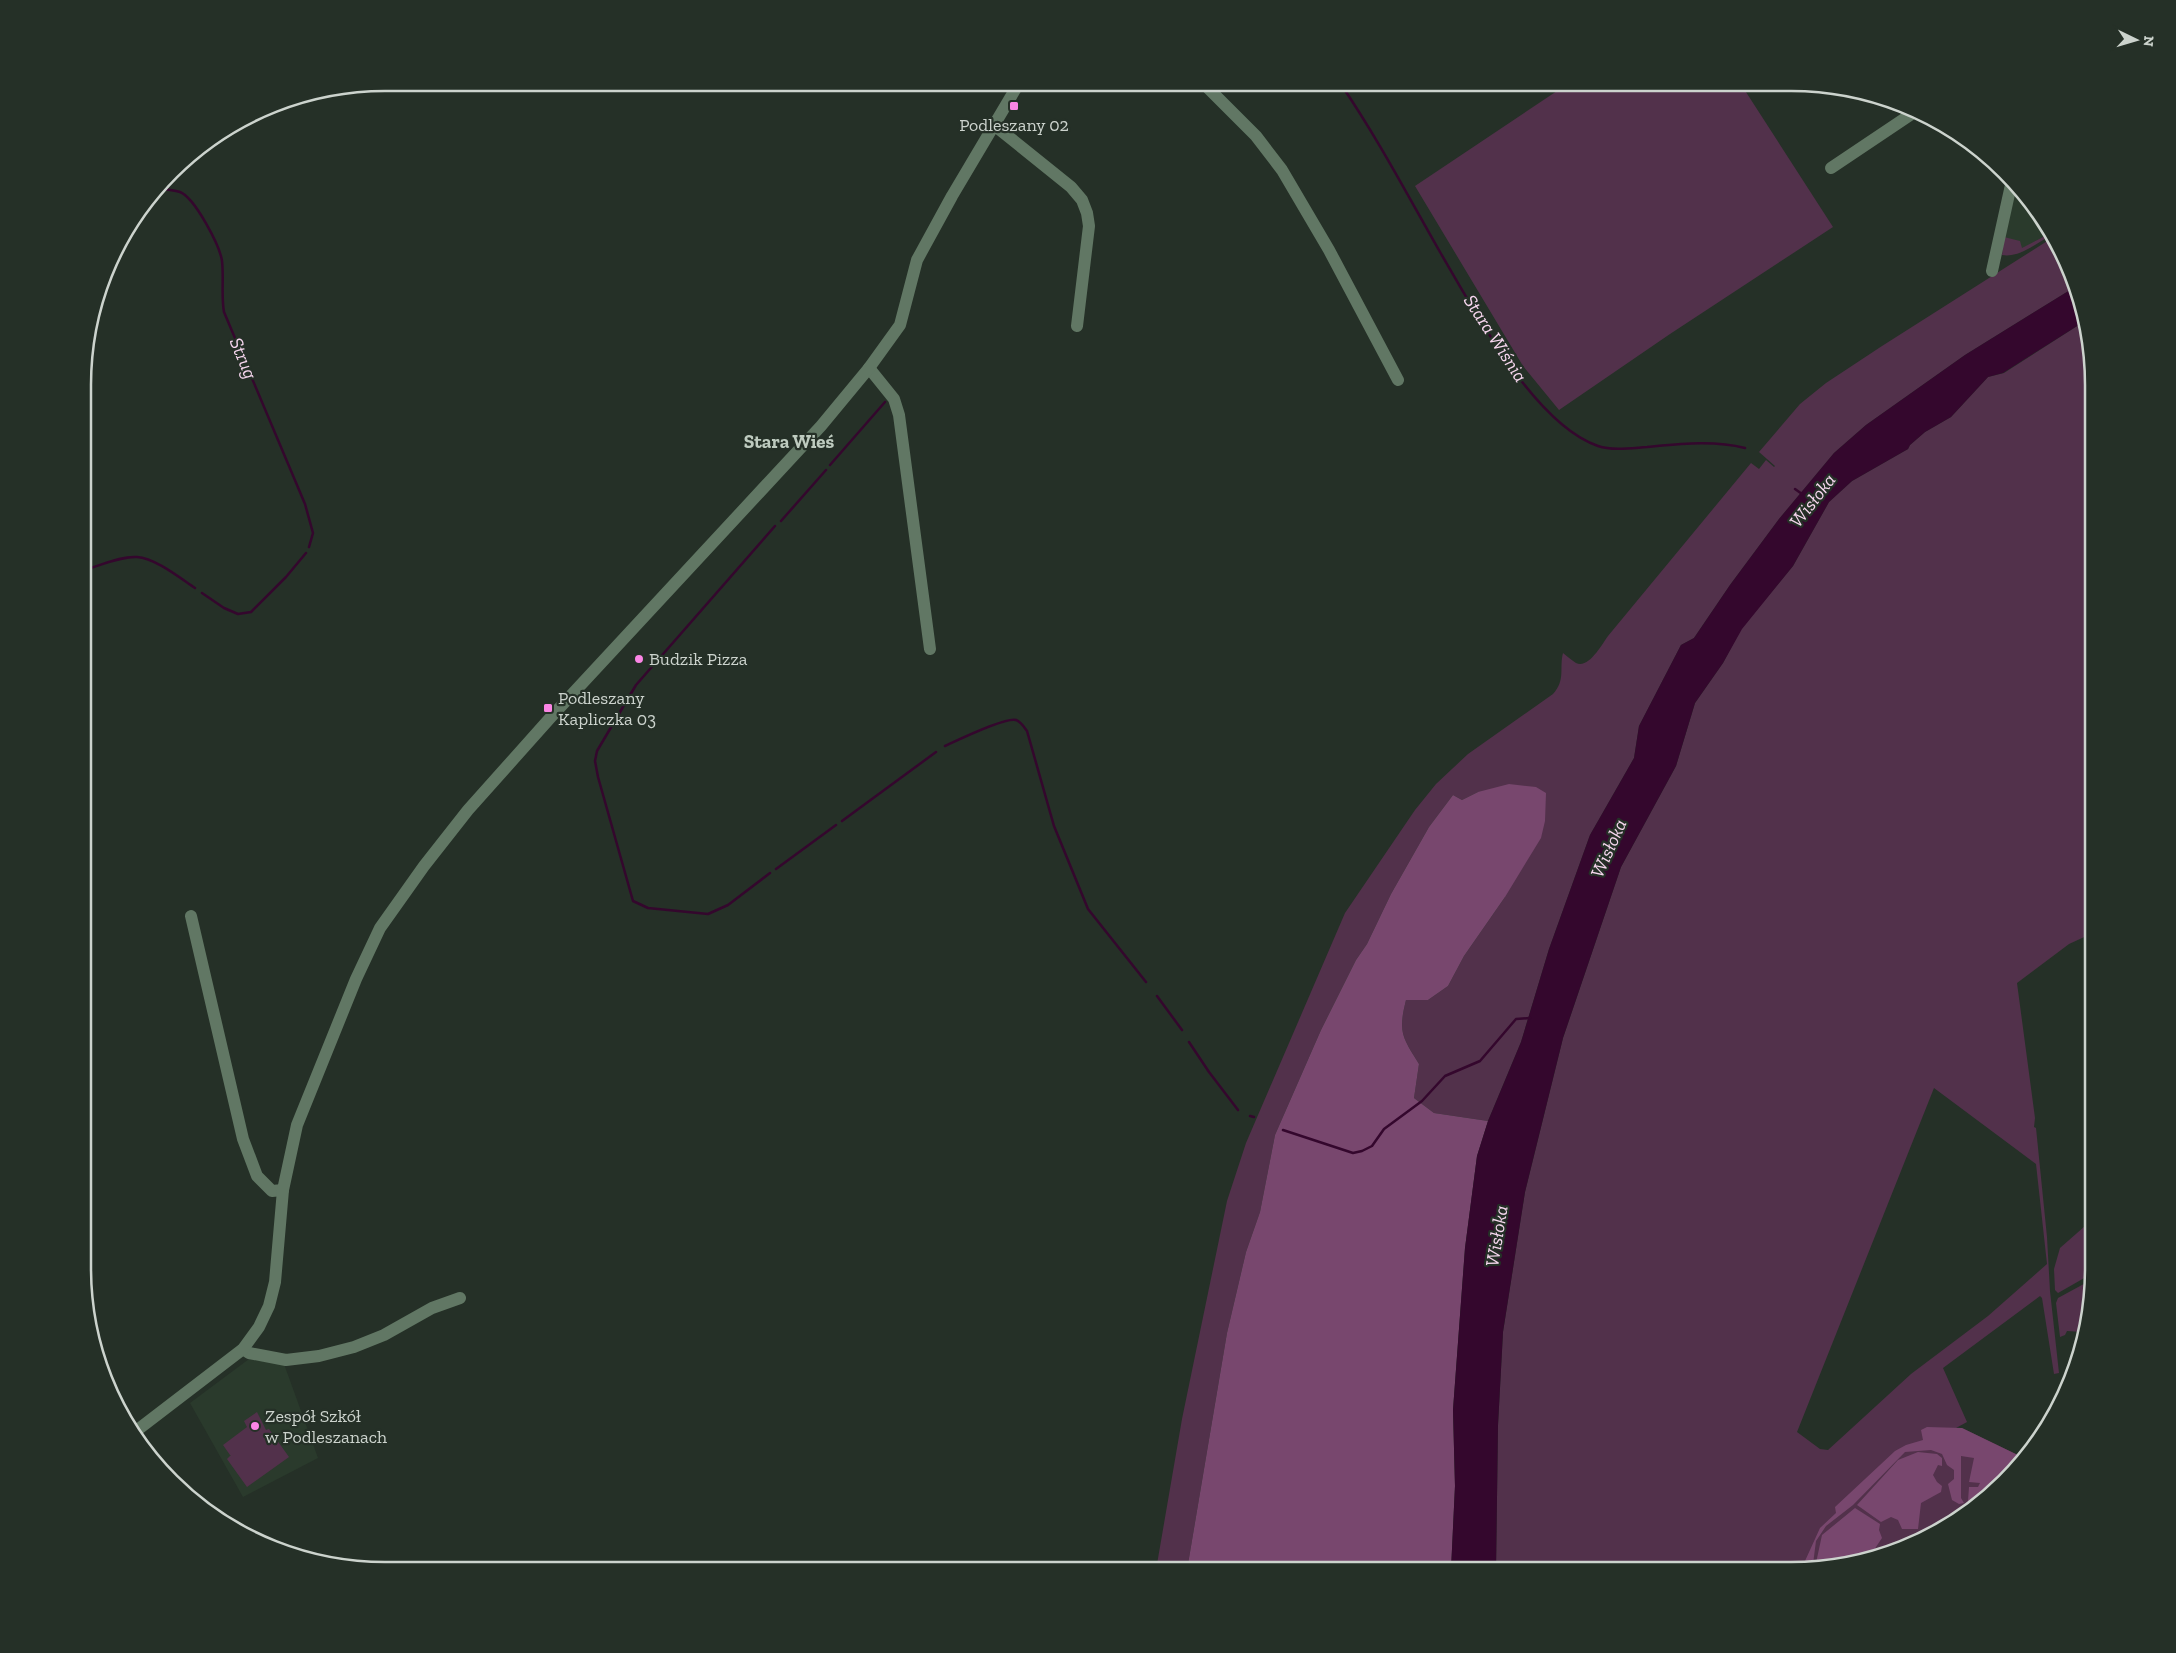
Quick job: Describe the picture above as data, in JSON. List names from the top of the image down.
{
  "districts": ["Stara Wieś"],
  "water": ["Stara Wiśnia", "Strug", "Wisłoka"],
  "places": {
    "transit": ["Podleszany 02", "Podleszany Kapliczka 03"],
    "other": ["Budzik Pizza", "Zespół Szkół w Podleszanach"]
  },
  "north": "right"
}
